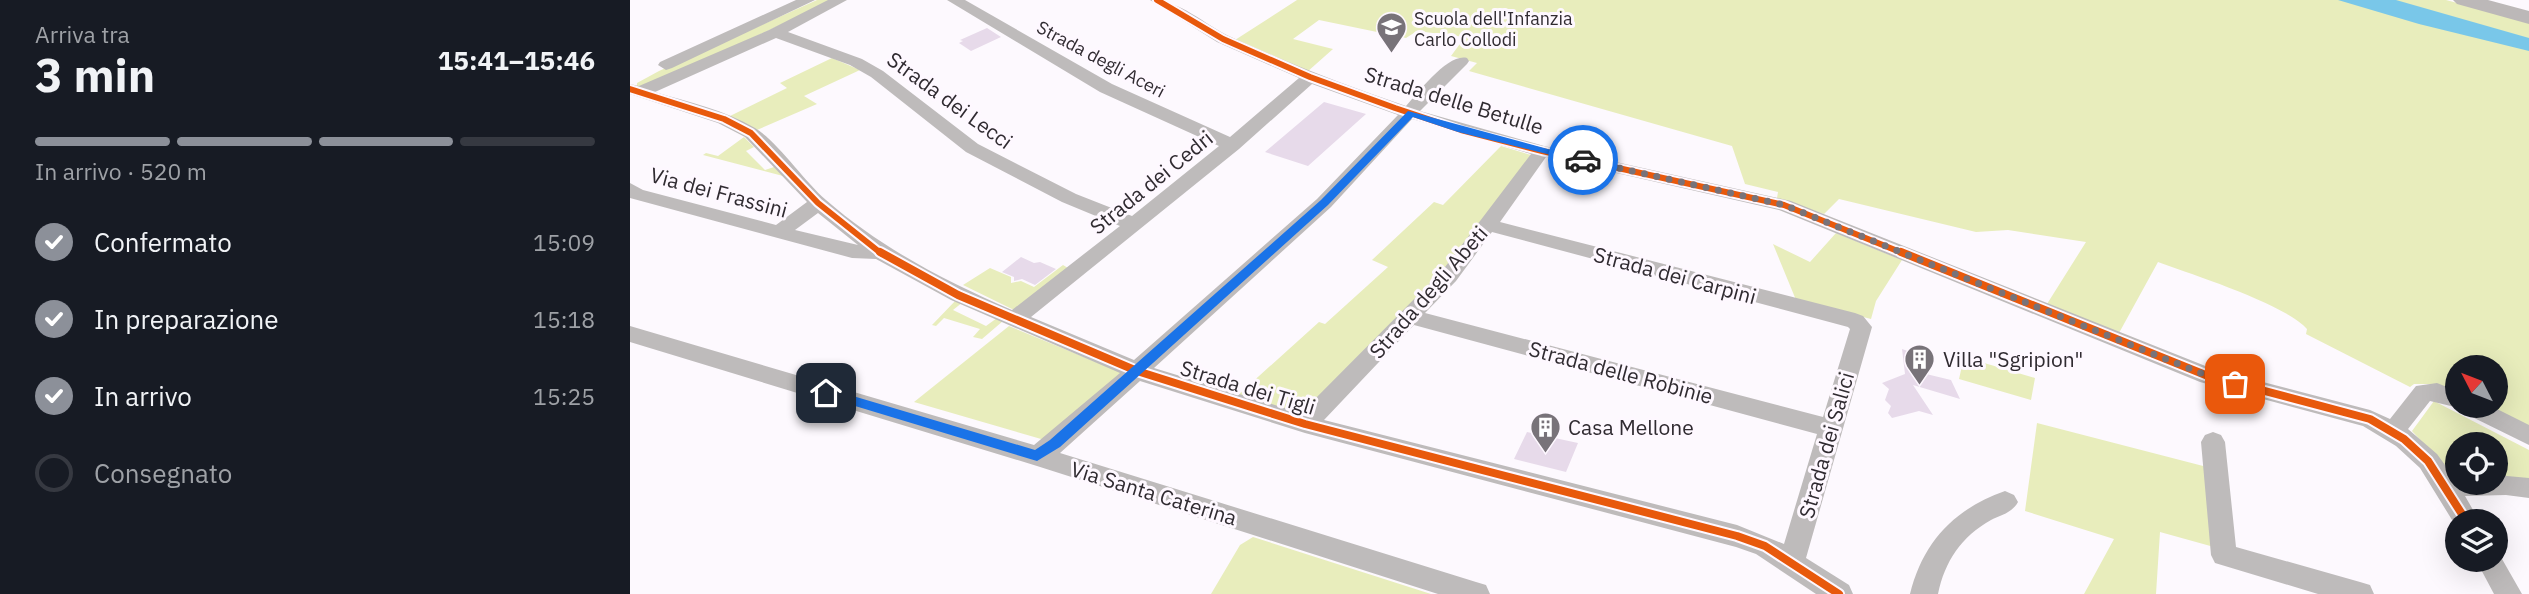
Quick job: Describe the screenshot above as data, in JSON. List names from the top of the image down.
{
  "streets": {
    "street": [
      "Strada degli Aceri",
      "Strada dei Lecci",
      "Strada delle Betulle",
      "Strada dei Cedri",
      "Via dei Frassini",
      "Strada dei Carpini",
      "Strada degli Abeti",
      "Strada delle Robinie",
      "Strada dei Tigli",
      "Strada dei Salici",
      "Via Santa Caterina"
    ]
  },
  "crossings": [
    ["Strada degli Aceri", "Strada dei Cedri"],
    ["Strada dei Lecci", "Strada dei Cedri"],
    ["Strada delle Betulle", "Strada dei Cedri"],
    ["Strada delle Betulle", "Strada degli Abeti"],
    ["Strada dei Cedri", "Strada dei Tigli"],
    ["Via dei Frassini", "Strada dei Tigli"],
    ["Strada dei Carpini", "Strada degli Abeti"],
    ["Strada dei Carpini", "Strada dei Salici"],
    ["Strada degli Abeti", "Strada delle Robinie"],
    ["Strada degli Abeti", "Strada dei Tigli"],
    ["Strada delle Robinie", "Strada dei Salici"],
    ["Strada dei Tigli", "Strada dei Salici"]
  ],
  "places": {
    "school or university": ["Scuola dell'Infanzia Carlo Collodi"],
    "building": ["Villa \"Sgripion\"", "Casa Mellone"]
  },
  "north": "top left",
  "page": {
    "heading": ["3 min", "Arriva tra", "15:41–15:46"],
    "bar": "In arrivo · 520 m",
    "list": [
      ["Confermato", "15:09"],
      ["In preparazione", "15:18"],
      ["In arrivo", "15:25"],
      "Consegnato"
    ]
  }
}
